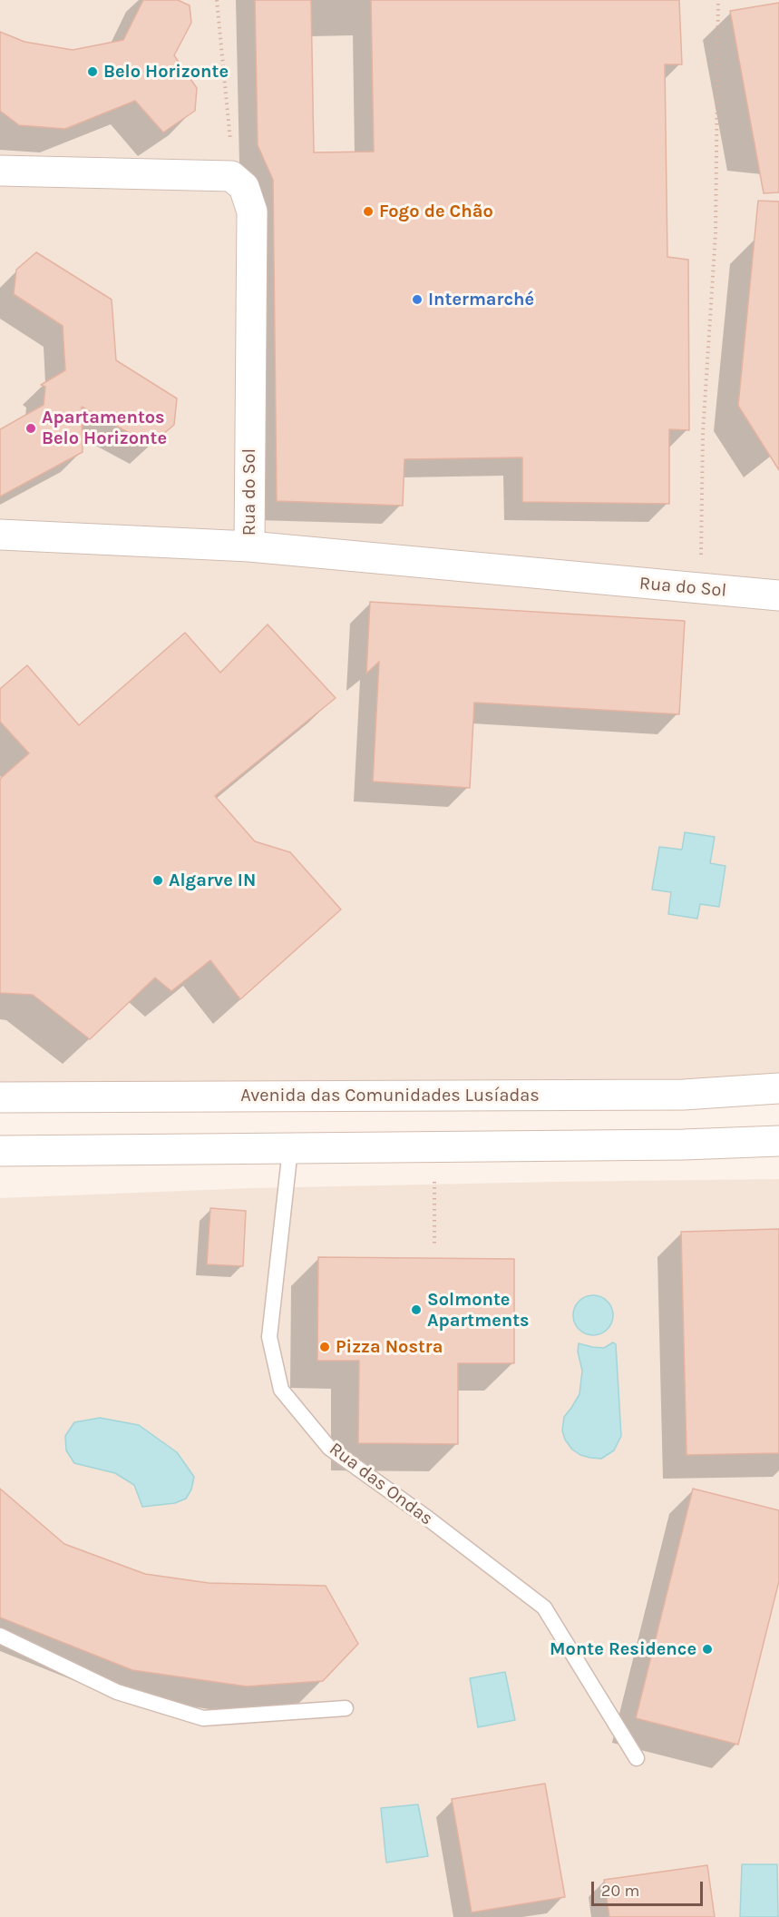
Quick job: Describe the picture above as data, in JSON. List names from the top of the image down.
{
  "streets": {
    "main road": ["Rua do Sol", "Avenida das Comunidades Lusíadas"],
    "lane": ["Rua das Ondas"]
  },
  "places": [
    "Belo Horizonte",
    "Fogo de Chão",
    "Intermarché",
    "Apartamentos Belo Horizonte",
    "Algarve IN",
    "Solmonte Apartments",
    "Pizza Nostra",
    "Monte Residence"
  ],
  "scale_bar": "20 m"
}
